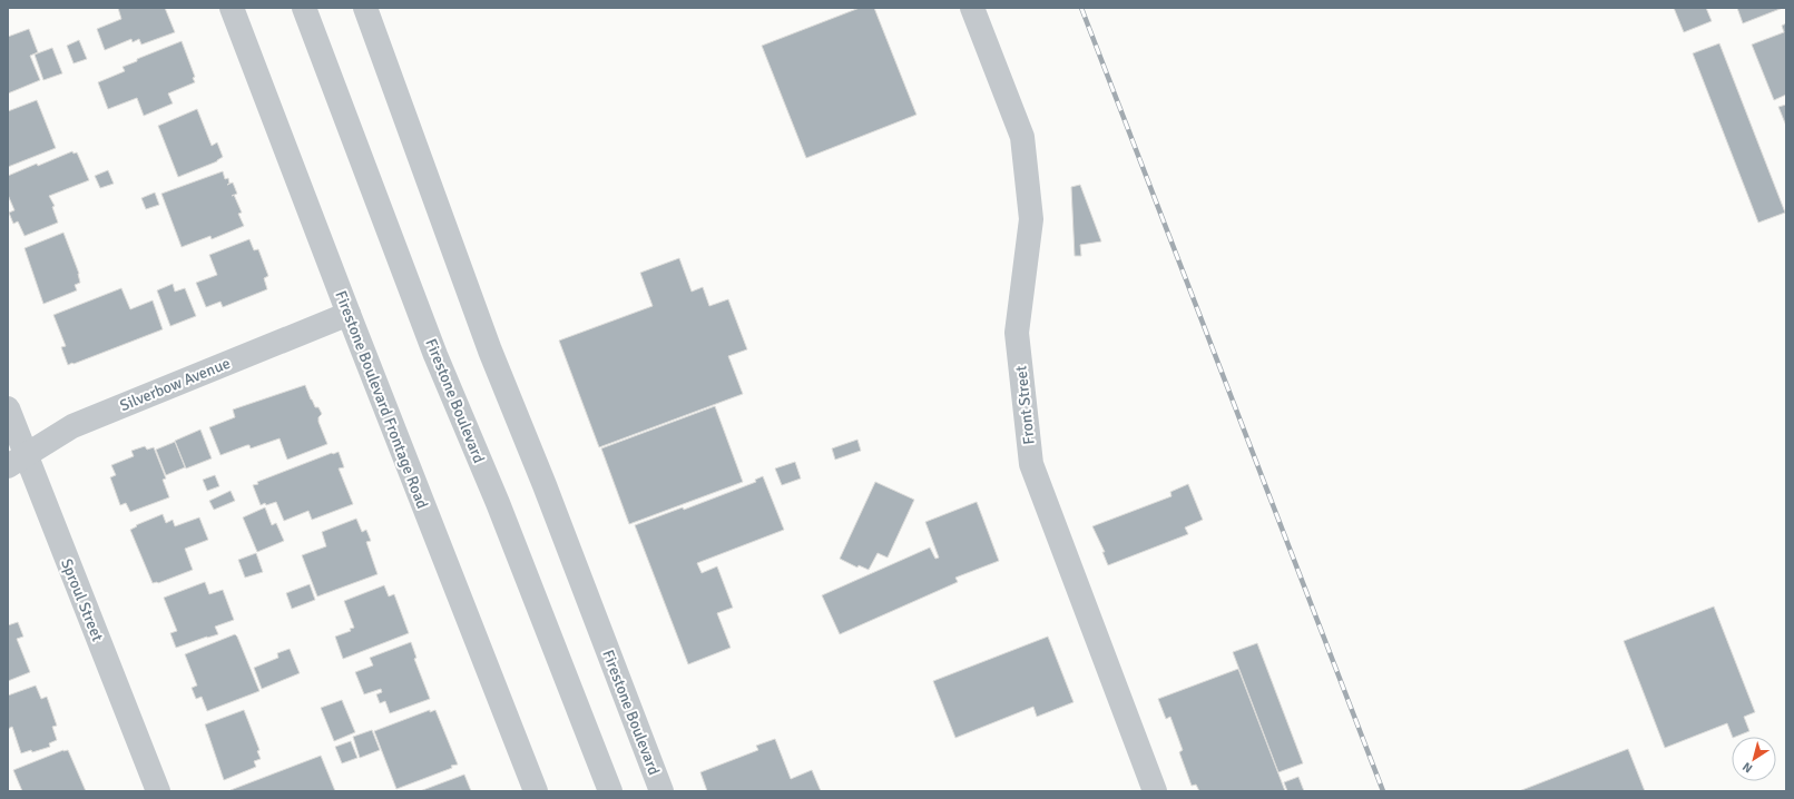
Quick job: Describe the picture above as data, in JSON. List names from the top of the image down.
{
  "streets": {
    "street": [
      "Silverbow Avenue",
      "Firestone Boulevard Frontage Road",
      "Firestone Boulevard",
      "Front Street",
      "Sproul Street"
    ]
  },
  "crossings": [
    ["Silverbow Avenue", "Firestone Boulevard Frontage Road"],
    ["Silverbow Avenue", "Sproul Street"]
  ],
  "north": "bottom left"
}
